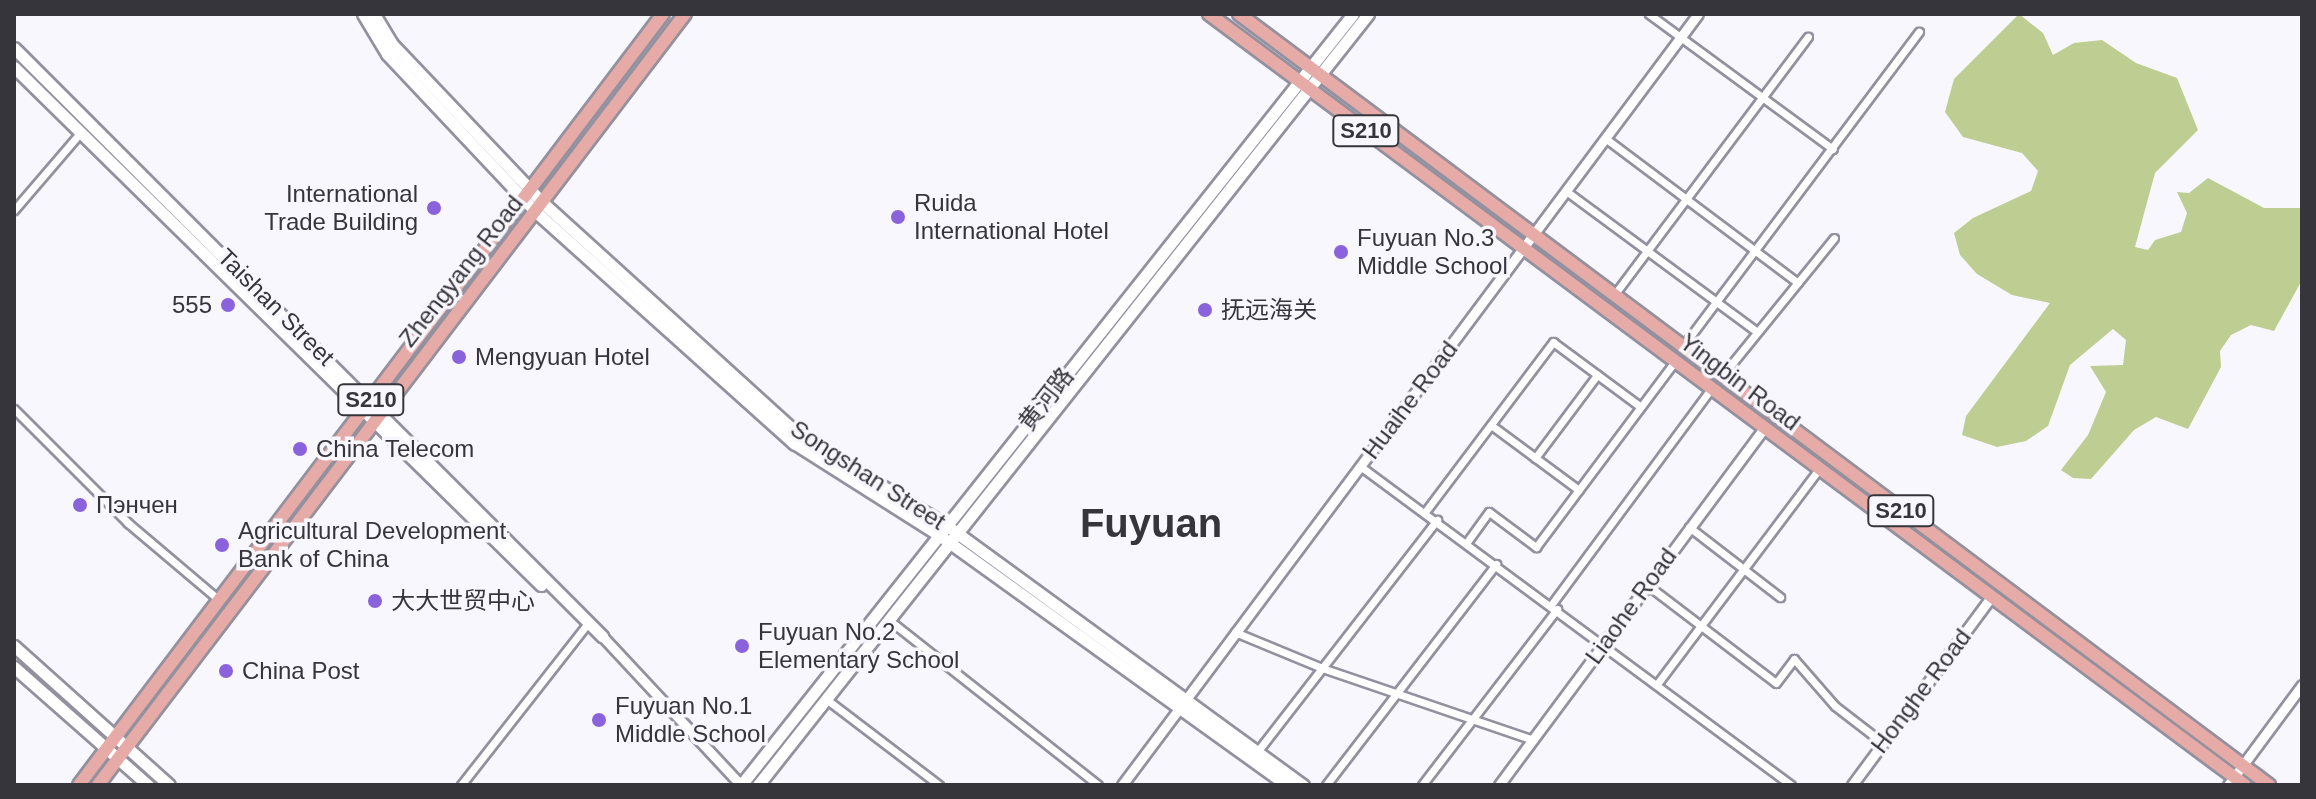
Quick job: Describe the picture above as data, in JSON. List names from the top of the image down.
{
  "streets": {
    "main road": [
      "S210",
      "Zhengyang Road",
      "Taishan Street",
      "Yingbin Road",
      "黄河路",
      "Songshan Street"
    ],
    "street": ["Huaihe Road", "Liaohe Road", "Honghe Road"]
  },
  "crossings": [
    ["Zhengyang Road", "Taishan Street"],
    ["Zhengyang Road", "Songshan Street"],
    ["Taishan Street", "黄河路"],
    ["Yingbin Road", "黄河路"],
    ["Yingbin Road", "Huaihe Road"],
    ["Yingbin Road", "Liaohe Road"],
    ["Yingbin Road", "Honghe Road"],
    ["黄河路", "Songshan Street"],
    ["Huaihe Road", "Songshan Street"]
  ],
  "districts": ["Fuyuan"],
  "places": [
    "International Trade Building",
    "Ruida International Hotel",
    "Fuyuan No.3 Middle School",
    "555",
    "抚远海关",
    "Mengyuan Hotel",
    "China Telecom",
    "Пэнчен",
    "Agricultural Development Bank of China",
    "大大世贸中心",
    "Fuyuan No.2 Elementary School",
    "China Post",
    "Fuyuan No.1 Middle School"
  ]
}
